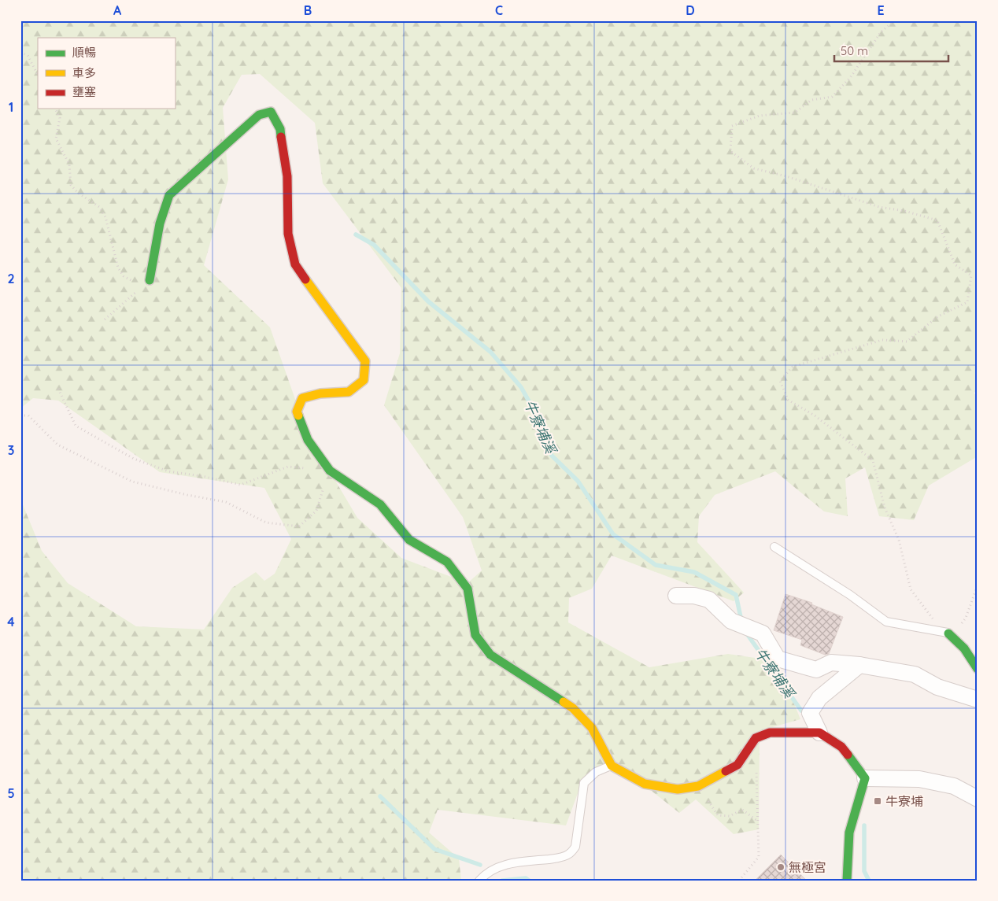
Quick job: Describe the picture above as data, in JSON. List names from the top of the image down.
{
  "water": ["牛寮埔溪"],
  "places": {
    "transit": ["牛寮埔"],
    "other": ["無極宮"]
  },
  "legend": ["順暢", "車多", "壅塞"],
  "scale_bar": "50 m",
  "grid": {
    "columns": [
      "A",
      "B",
      "C",
      "D",
      "E"
    ],
    "rows": [
      "1",
      "2",
      "3",
      "4",
      "5"
    ]
  }
}
